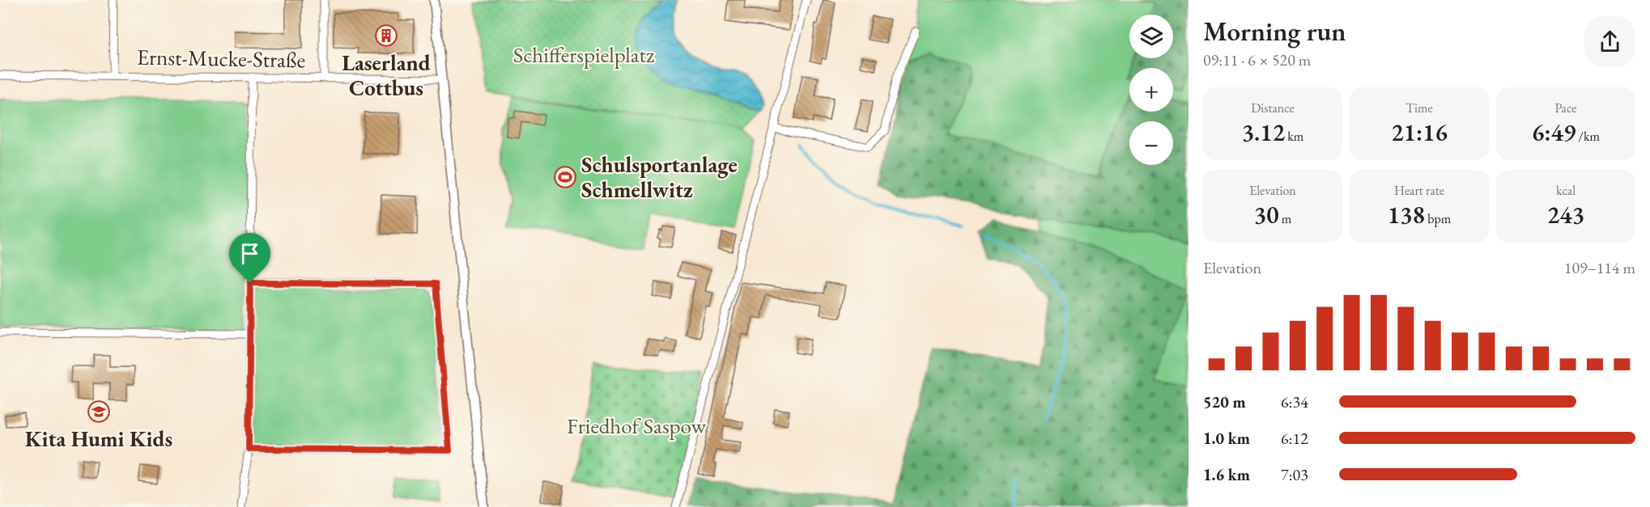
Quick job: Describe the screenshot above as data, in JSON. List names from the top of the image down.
{
  "streets": {
    "street": ["Ernst-Mucke-Straße"]
  },
  "parks": ["Schifferspielplatz", "Friedhof Saspow"],
  "places": {
    "building": ["Laserland Cottbus"],
    "sports": ["Schulsportanlage Schmellwitz"],
    "school or university": ["Kita Humi Kids"]
  },
  "page": {
    "heading": ["Morning run", "09:11 · 6 × 520 m"],
    "map_buttons": ["+", "−"],
    "stats": [
      ["Distance", "3.12 km"],
      ["Time", "21:16"],
      ["Pace", "6:49 /km"],
      ["Elevation", "30 m"],
      ["Heart rate", "138 bpm"],
      ["kcal", "243"]
    ],
    "chart": ["Elevation", "109–114 m"],
    "list": [
      {
        "name": "520 m",
        "note": "6:34"
      },
      {
        "name": "1.0 km",
        "note": "6:12"
      },
      {
        "name": "1.6 km",
        "note": "7:03"
      }
    ]
  }
}
